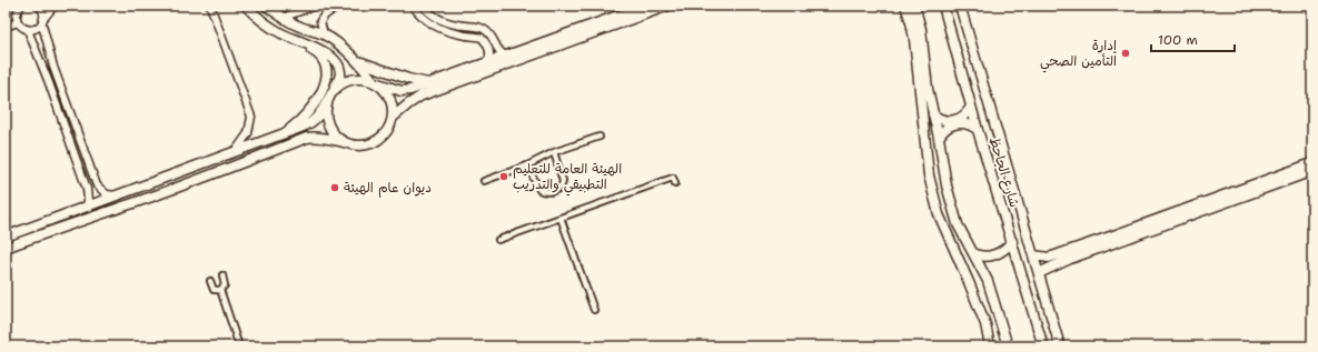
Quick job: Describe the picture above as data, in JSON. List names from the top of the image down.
{
  "streets": {
    "street": ["شارع الجاحظ"]
  },
  "places": ["إدارة التأمين الصحي", "الهيئة العامة للتعليم التطبيقي والتدريب", "ديوان عام الهيئة"],
  "scale_bar": "100 m"
}
